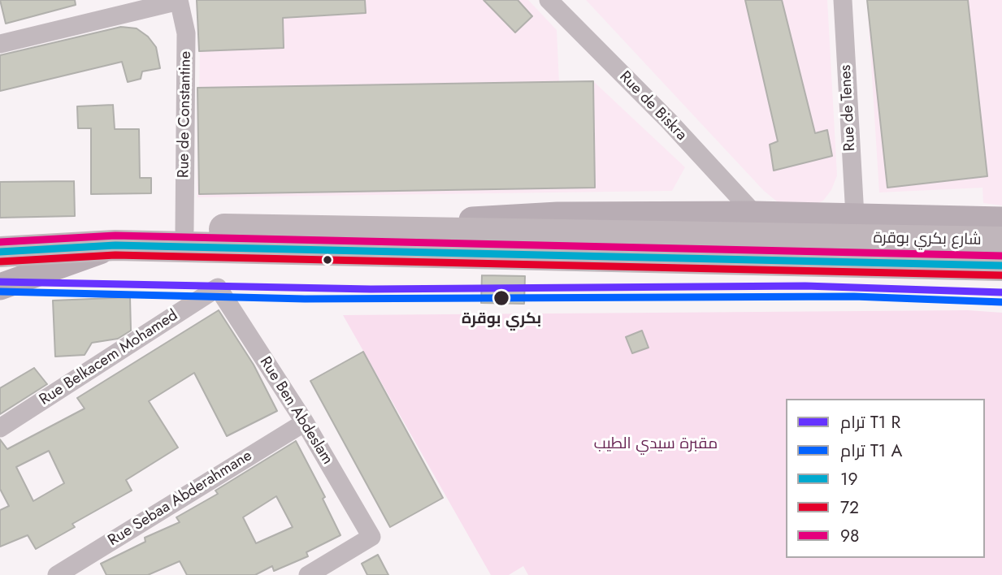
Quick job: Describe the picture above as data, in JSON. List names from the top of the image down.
{
  "streets": {
    "highway": ["شارع بكري بوقرة"],
    "street": [
      "Rue de Biskra",
      "Rue de Tenes",
      "Rue de Constantine",
      "Rue Belkacem Mohamed",
      "Rue Ben Abdeslam",
      "Rue Sebaa Abderahmane"
    ]
  },
  "crossings": [
    ["Rue de Constantine", "شارع بكري بوقرة"],
    ["Rue Belkacem Mohamed", "Rue Ben Abdeslam"],
    ["Rue Ben Abdeslam", "Rue Sebaa Abderahmane"]
  ],
  "parks": ["مقبرة سيدي الطيب"],
  "places": ["بكري بوقرة"],
  "lines": ["transit line 98", "transit line 19", "transit line 72"],
  "legend": [
    "ترام T1 R",
    "ترام T1 A",
    "19",
    "72",
    "98"
  ]
}
